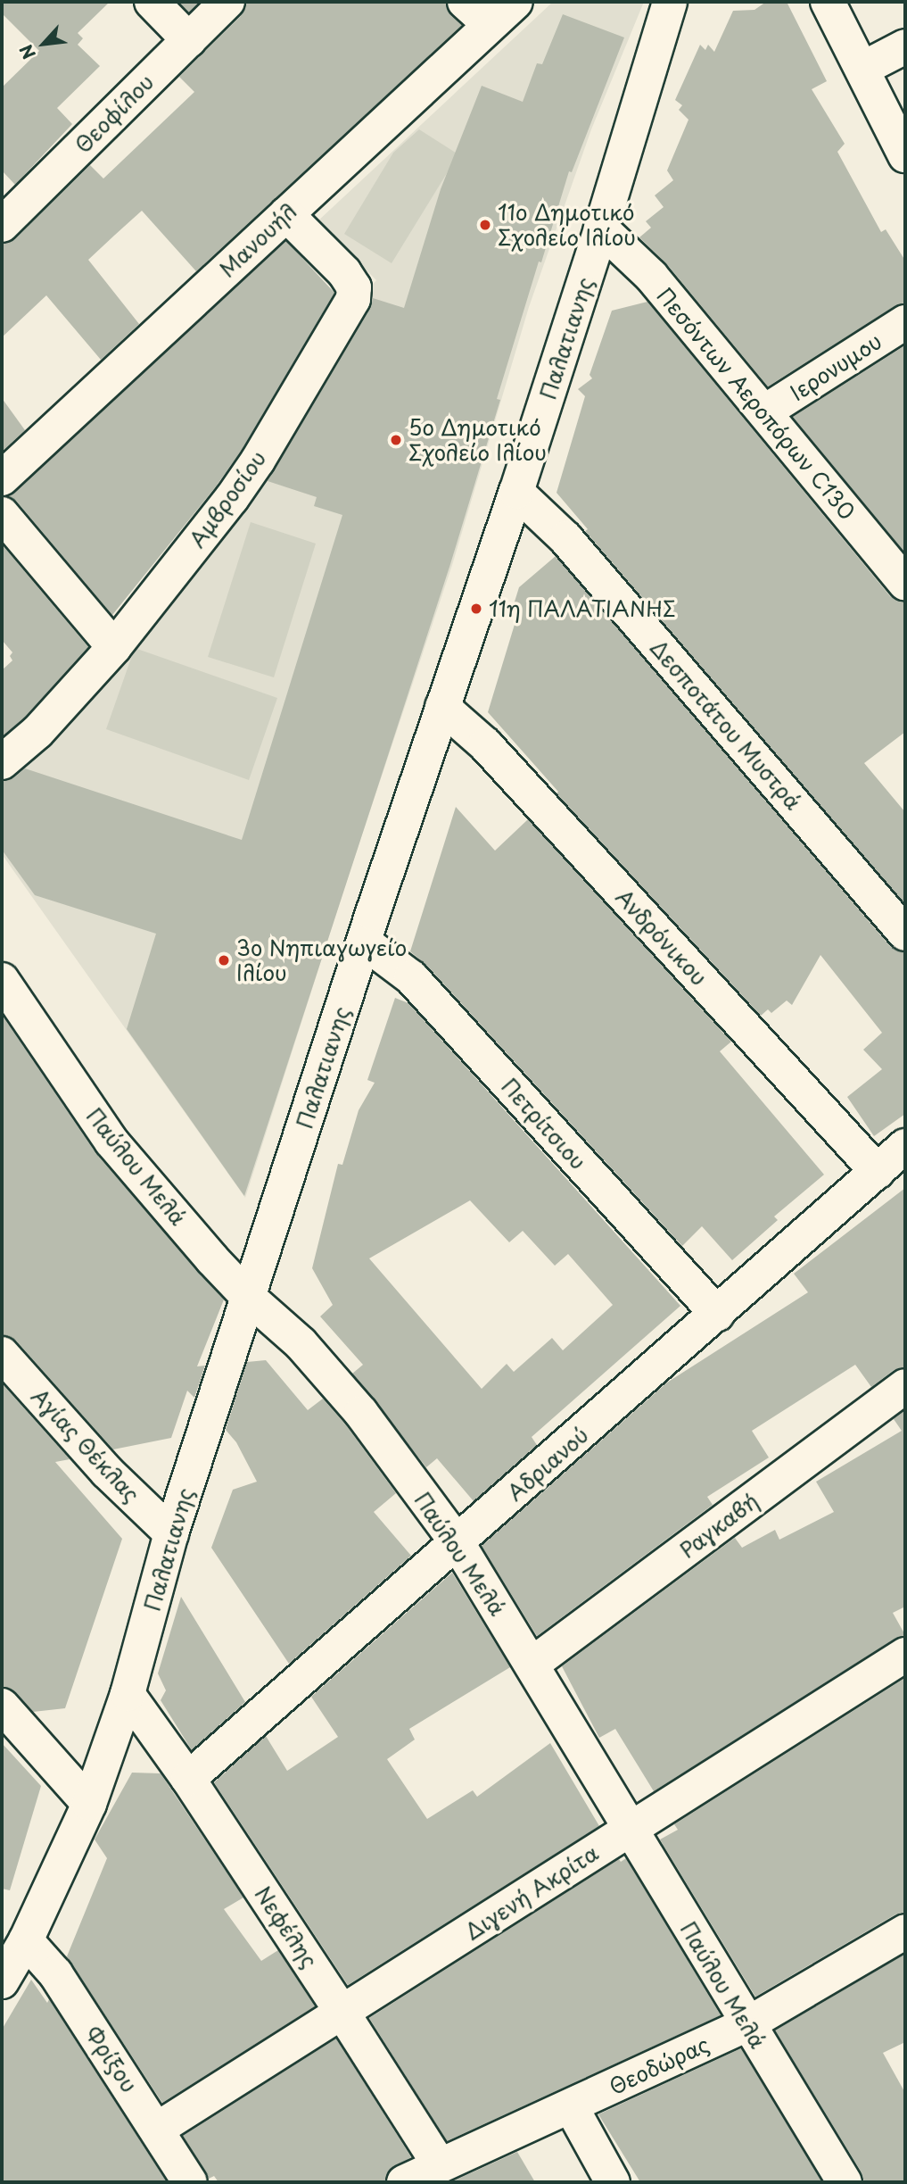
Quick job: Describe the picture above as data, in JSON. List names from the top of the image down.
{
  "streets": {
    "street": [
      "Θεοφίλου",
      "Μανουήλ",
      "Παλατιανης",
      "Ιερονυμου",
      "Πεσόντων Αεροπόρων C130",
      "Αμβροσίου",
      "Δεσποτάτου Μυστρά",
      "Ανδρόνικου",
      "Πετρίτσιου",
      "Παύλου Μελά",
      "Αγίας Θέκλας",
      "Αδριανού",
      "Ραγκαβή",
      "Διγενή Ακρίτα",
      "Νεφέλης",
      "Φρίξου",
      "Θεοδώρας"
    ]
  },
  "crossings": [
    ["Μανουήλ", "Αμβροσίου"],
    ["Παλατιανης", "Πεσόντων Αεροπόρων C130"],
    ["Παλατιανης", "Δεσποτάτου Μυστρά"],
    ["Παλατιανης", "Ανδρόνικου"],
    ["Παλατιανης", "Πετρίτσιου"],
    ["Παλατιανης", "Παύλου Μελά"],
    ["Παλατιανης", "Αγίας Θέκλας"],
    ["Παλατιανης", "Νεφέλης"],
    ["Παλατιανης", "Φρίξου"],
    ["Ιερονυμου", "Πεσόντων Αεροπόρων C130"],
    ["Ανδρόνικου", "Αδριανού"],
    ["Πετρίτσιου", "Αδριανού"],
    ["Παύλου Μελά", "Αδριανού"],
    ["Παύλου Μελά", "Ραγκαβή"],
    ["Παύλου Μελά", "Διγενή Ακρίτα"],
    ["Παύλου Μελά", "Θεοδώρας"],
    ["Αδριανού", "Νεφέλης"],
    ["Διγενή Ακρίτα", "Νεφέλης"],
    ["Διγενή Ακρίτα", "Φρίξου"],
    ["Νεφέλης", "Θεοδώρας"]
  ],
  "places": [
    "11ο Δημοτικό Σχολείο Ιλίου",
    "5ο Δημοτικό Σχολείο Ιλίου",
    "11η ΠΑΛΑΤΙΑΝΗΣ",
    "3ο Νηπιαγωγείο Ιλίου"
  ],
  "north": "bottom left"
}
